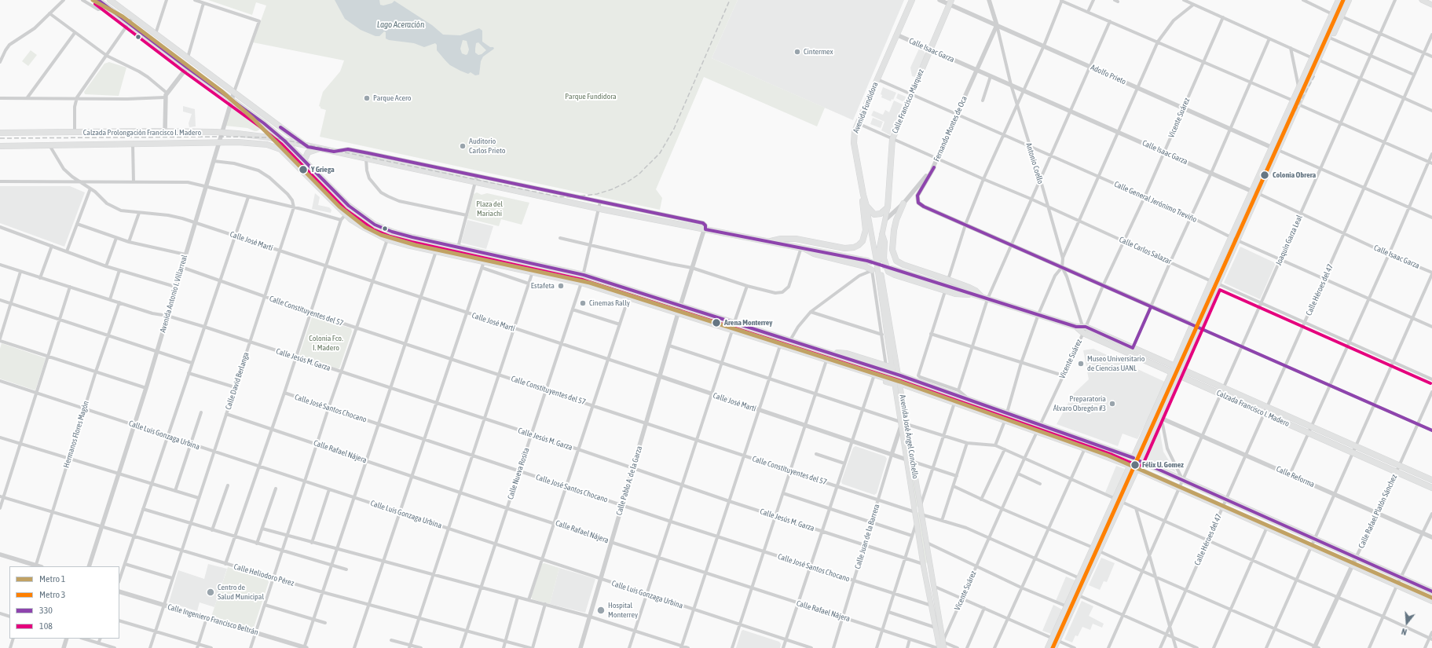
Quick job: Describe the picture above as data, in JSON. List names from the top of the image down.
{
  "streets": {
    "main road": [
      "Calle Francisco Márquez",
      "Avenida Fundidora",
      "Calzada Prolongación Francisco I. Madero",
      "Calzada Francisco I. Madero",
      "Avenida José Ángel Conchello"
    ],
    "street": [
      "Calle Isaac Garza",
      "Adolfo Prieto",
      "Vicente Suárez",
      "Fernando Montes de Oca",
      "Antonio Coello",
      "Calle General Jerónimo Treviño",
      "Joaquín Garza Leal",
      "Calle José Martí",
      "Calle Carlos Salazar",
      "Calle Héroes del 47",
      "Avenida Antonio I. Villarreal",
      "Calle Constituyentes del 57",
      "Calle Jesús M. Garza",
      "Calle David Berlanga",
      "Calle José Santos Chocano",
      "Hermanos Flores Magón",
      "Calle Luis Gonzaga Urbina",
      "Calle Rafael Nájera",
      "Calle Nueva Rosita",
      "Calle Reforma",
      "Calle Pablo A. de la Garza",
      "Calle Rafael Platón Sánchez",
      "Calle Juan de la Barrera",
      "Calle Heliodoro Pérez",
      "Calle Ingeniero Francisco Beltrán"
    ]
  },
  "crossings": [
    ["Calle Isaac Garza", "Calle Francisco Márquez"],
    ["Calle Isaac Garza", "Avenida Fundidora"],
    ["Calle Isaac Garza", "Vicente Suárez"],
    ["Calle Isaac Garza", "Fernando Montes de Oca"],
    ["Calle Isaac Garza", "Antonio Coello"],
    ["Calle Isaac Garza", "Joaquín Garza Leal"],
    ["Calle Isaac Garza", "Calle Héroes del 47"],
    ["Adolfo Prieto", "Calle Francisco Márquez"],
    ["Adolfo Prieto", "Vicente Suárez"],
    ["Adolfo Prieto", "Fernando Montes de Oca"],
    ["Adolfo Prieto", "Antonio Coello"],
    ["Calle Francisco Márquez", "Calle General Jerónimo Treviño"],
    ["Calle Francisco Márquez", "Calle Carlos Salazar"],
    ["Calle Francisco Márquez", "Avenida José Ángel Conchello"],
    ["Avenida Fundidora", "Calle General Jerónimo Treviño"],
    ["Avenida Fundidora", "Calle Carlos Salazar"],
    ["Avenida Fundidora", "Avenida José Ángel Conchello"],
    ["Vicente Suárez", "Antonio Coello"],
    ["Vicente Suárez", "Calle General Jerónimo Treviño"],
    ["Vicente Suárez", "Calle Carlos Salazar"],
    ["Vicente Suárez", "Calzada Francisco I. Madero"],
    ["Vicente Suárez", "Avenida José Ángel Conchello"],
    ["Vicente Suárez", "Calle Rafael Nájera"],
    ["Fernando Montes de Oca", "Antonio Coello"],
    ["Fernando Montes de Oca", "Calle General Jerónimo Treviño"],
    ["Fernando Montes de Oca", "Calle Carlos Salazar"],
    ["Fernando Montes de Oca", "Avenida José Ángel Conchello"],
    ["Calzada Prolongación Francisco I. Madero", "Calle José Martí"],
    ["Calzada Prolongación Francisco I. Madero", "Avenida Antonio I. Villarreal"],
    ["Antonio Coello", "Calle General Jerónimo Treviño"],
    ["Antonio Coello", "Calle Carlos Salazar"],
    ["Antonio Coello", "Calzada Francisco I. Madero"],
    ["Calle General Jerónimo Treviño", "Joaquín Garza Leal"],
    ["Calle General Jerónimo Treviño", "Calle Héroes del 47"],
    ["Joaquín Garza Leal", "Calle Carlos Salazar"],
    ["Joaquín Garza Leal", "Calzada Francisco I. Madero"],
    ["Joaquín Garza Leal", "Calle Reforma"],
    ["Calle José Martí", "Avenida Antonio I. Villarreal"],
    ["Calle José Martí", "Calle David Berlanga"],
    ["Calle José Martí", "Avenida José Ángel Conchello"],
    ["Calle José Martí", "Calle Nueva Rosita"],
    ["Calle José Martí", "Calle Pablo A. de la Garza"],
    ["Calle José Martí", "Calle Juan de la Barrera"],
    ["Calle Carlos Salazar", "Calle Héroes del 47"],
    ["Calle Héroes del 47", "Calzada Francisco I. Madero"],
    ["Calle Héroes del 47", "Calle Reforma"],
    ["Avenida Antonio I. Villarreal", "Calle Constituyentes del 57"],
    ["Avenida Antonio I. Villarreal", "Calle Jesús M. Garza"],
    ["Avenida Antonio I. Villarreal", "Calle Luis Gonzaga Urbina"],
    ["Avenida Antonio I. Villarreal", "Calle Heliodoro Pérez"],
    ["Calle Constituyentes del 57", "Calle David Berlanga"],
    ["Calle Constituyentes del 57", "Avenida José Ángel Conchello"],
    ["Calle Constituyentes del 57", "Calle Nueva Rosita"],
    ["Calle Constituyentes del 57", "Calle Pablo A. de la Garza"],
    ["Calle Constituyentes del 57", "Calle Juan de la Barrera"],
    ["Calle Jesús M. Garza", "Calle David Berlanga"],
    ["Calle Jesús M. Garza", "Hermanos Flores Magón"],
    ["Calle Jesús M. Garza", "Avenida José Ángel Conchello"],
    ["Calle Jesús M. Garza", "Calle Nueva Rosita"],
    ["Calle Jesús M. Garza", "Calle Pablo A. de la Garza"],
    ["Calle Jesús M. Garza", "Calle Juan de la Barrera"],
    ["Calle David Berlanga", "Calle Luis Gonzaga Urbina"],
    ["Calle David Berlanga", "Calle Rafael Nájera"],
    ["Calle David Berlanga", "Calle Heliodoro Pérez"],
    ["Calle David Berlanga", "Calle Ingeniero Francisco Beltrán"],
    ["Calle José Santos Chocano", "Avenida José Ángel Conchello"],
    ["Calle José Santos Chocano", "Calle Nueva Rosita"],
    ["Calle José Santos Chocano", "Calle Pablo A. de la Garza"],
    ["Calle José Santos Chocano", "Calle Juan de la Barrera"],
    ["Calzada Francisco I. Madero", "Calle Rafael Platón Sánchez"],
    ["Hermanos Flores Magón", "Calle Luis Gonzaga Urbina"],
    ["Hermanos Flores Magón", "Calle Heliodoro Pérez"],
    ["Calle Luis Gonzaga Urbina", "Calle Nueva Rosita"],
    ["Calle Luis Gonzaga Urbina", "Calle Pablo A. de la Garza"],
    ["Avenida José Ángel Conchello", "Calle Rafael Nájera"],
    ["Avenida José Ángel Conchello", "Calle Juan de la Barrera"],
    ["Calle Rafael Nájera", "Calle Nueva Rosita"],
    ["Calle Rafael Nájera", "Calle Pablo A. de la Garza"],
    ["Calle Rafael Nájera", "Calle Juan de la Barrera"],
    ["Calle Nueva Rosita", "Calle Heliodoro Pérez"],
    ["Calle Reforma", "Calle Rafael Platón Sánchez"]
  ],
  "water": ["Lago Aceración"],
  "parks": ["Parque Fundidora", "Plaza del Mariachi", "Colonia Fco. I. Madero"],
  "places": [
    "Cintermex",
    "Parque Acero",
    "Auditorio Carlos Prieto",
    "Y Griega",
    "Colonia Obrera",
    "Estafeta",
    "Cinemas Rally",
    "Arena Monterrey",
    "Museo Universitario de Ciencias UANL",
    "Preparatoria Álvaro Obregón #3",
    "Félix U. Gomez",
    "Centro de Salud Municipal",
    "Hospital Monterrey"
  ],
  "lines": [
    "metro line 1",
    "metro line 3",
    "transit line 330",
    "transit line 108"
  ],
  "legend": [
    "Metro 1",
    "Metro 3",
    "330",
    "108"
  ],
  "north": "bottom"
}
